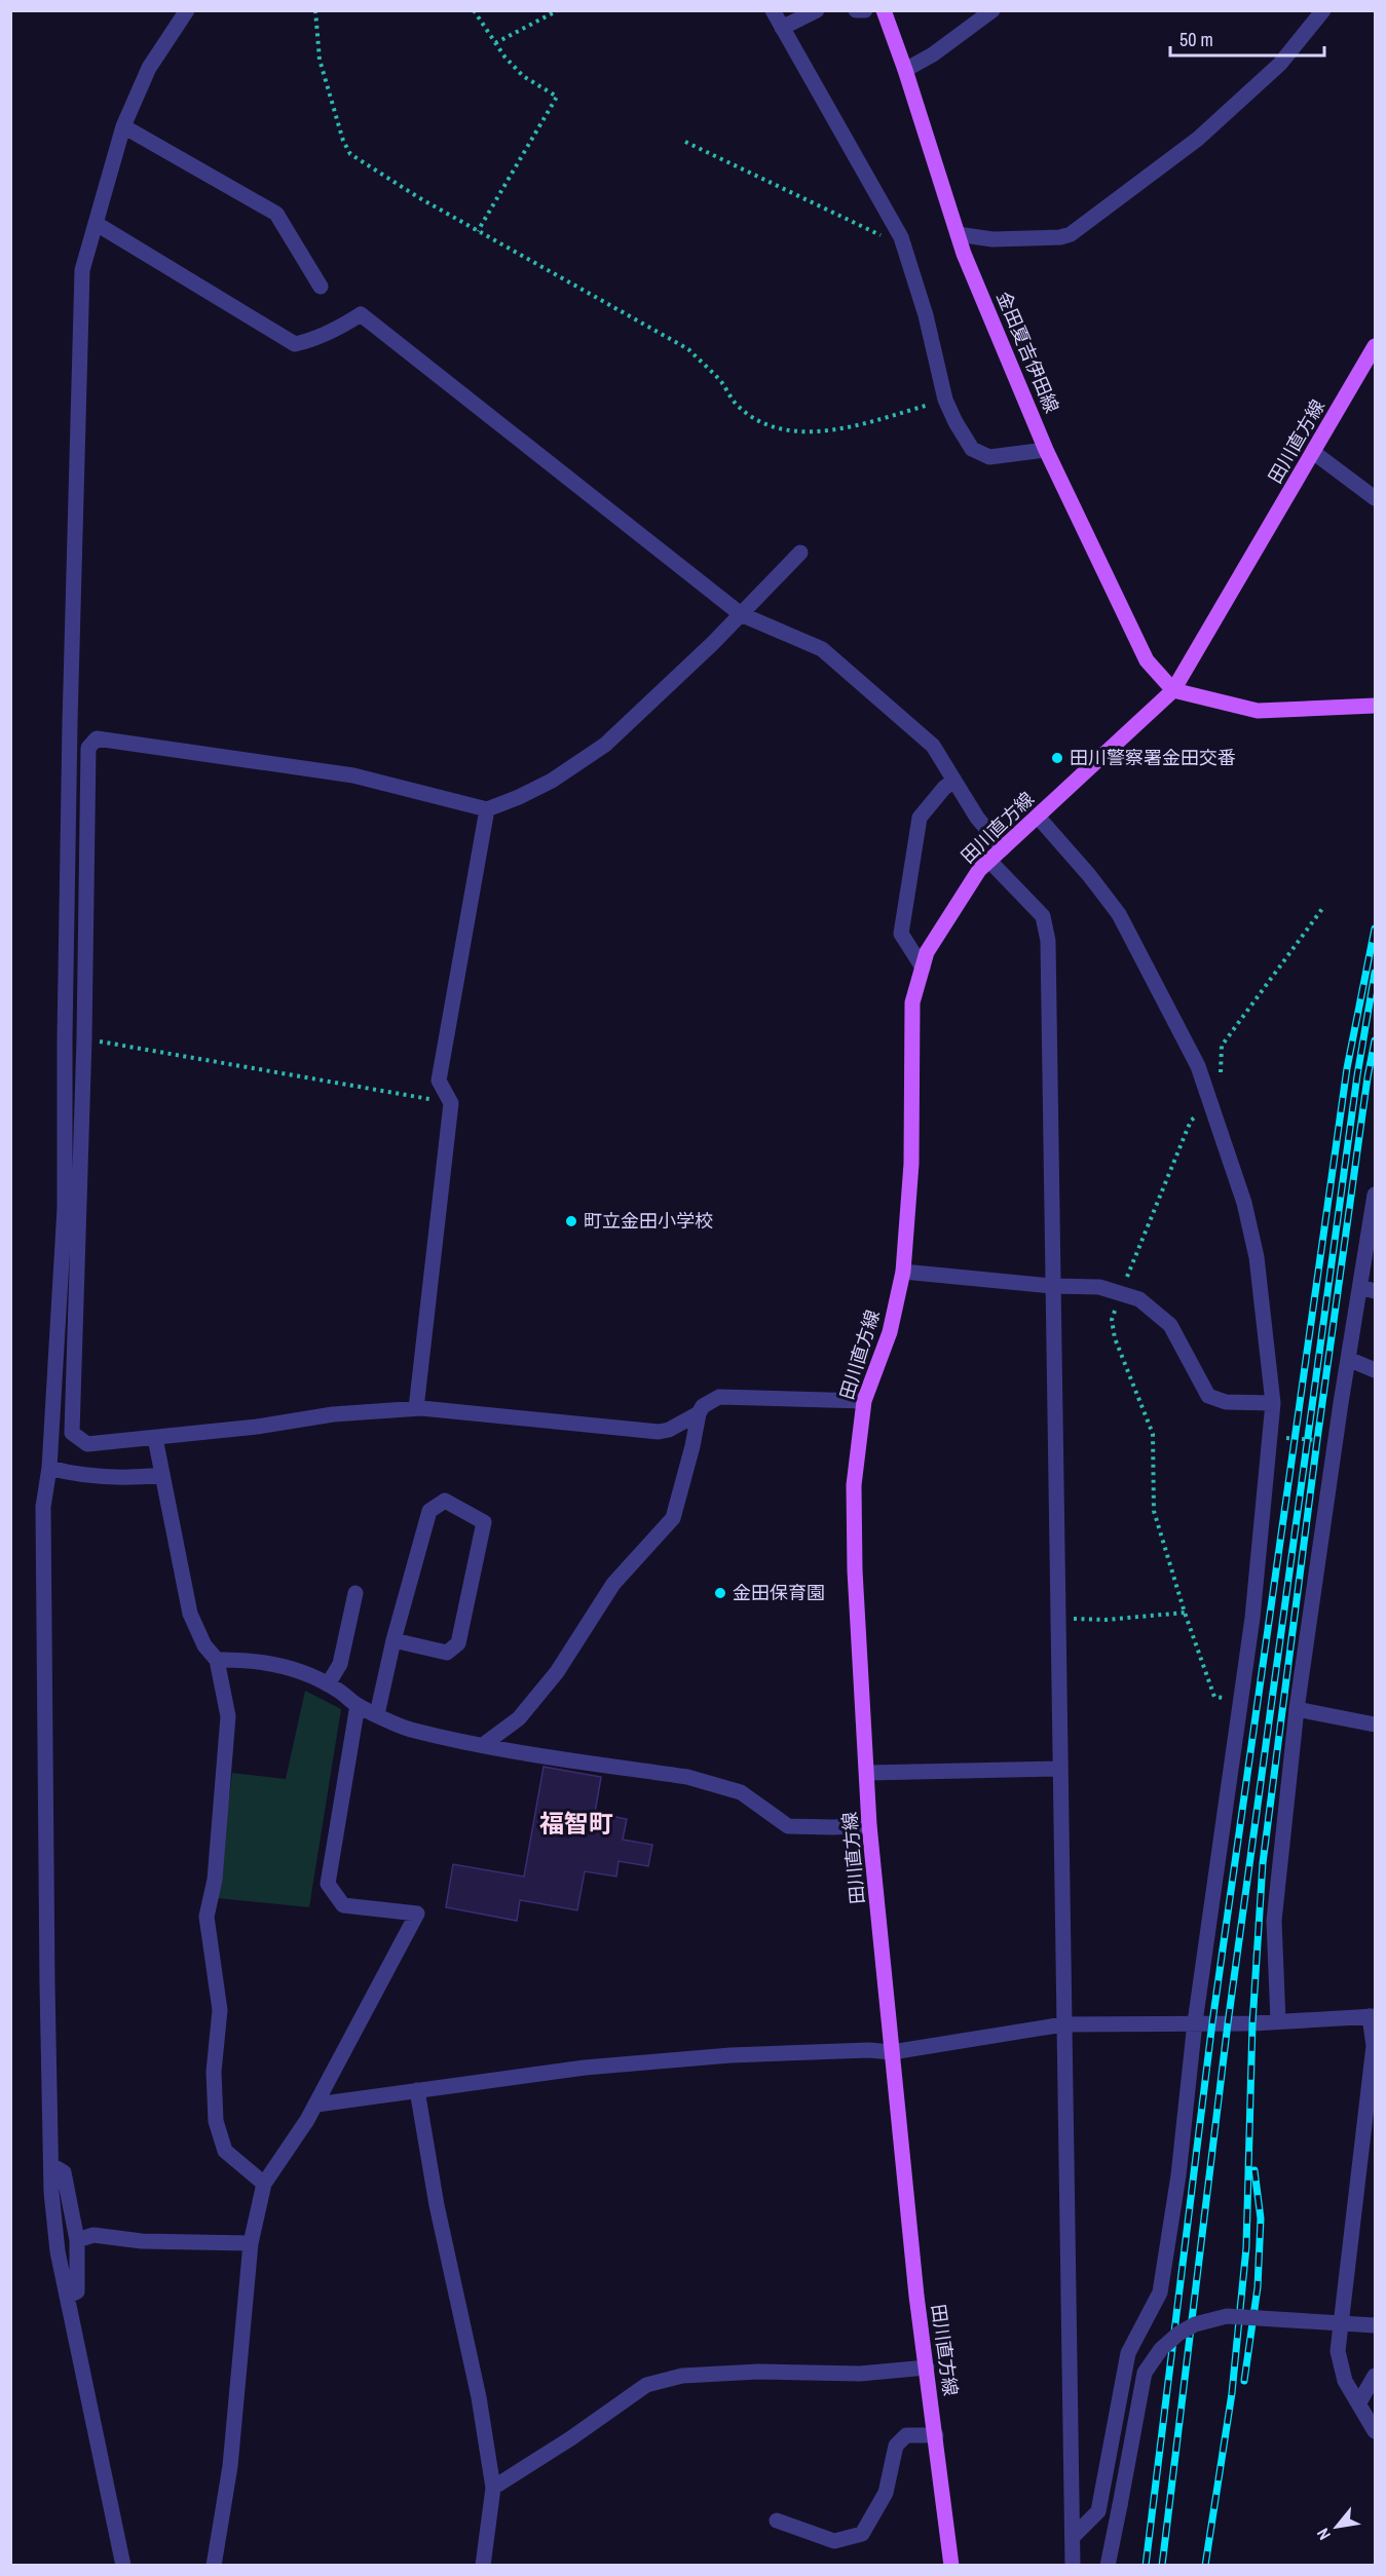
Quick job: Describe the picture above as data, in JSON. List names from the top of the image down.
{
  "streets": {
    "main road": ["金田夏吉伊田線", "田川直方線"]
  },
  "crossings": [
    ["金田夏吉伊田線", "田川直方線"]
  ],
  "districts": ["福智町"],
  "places": ["田川警察署金田交番", "町立金田小学校", "金田保育園"],
  "scale_bar": "50 m",
  "north": "bottom left"
}
